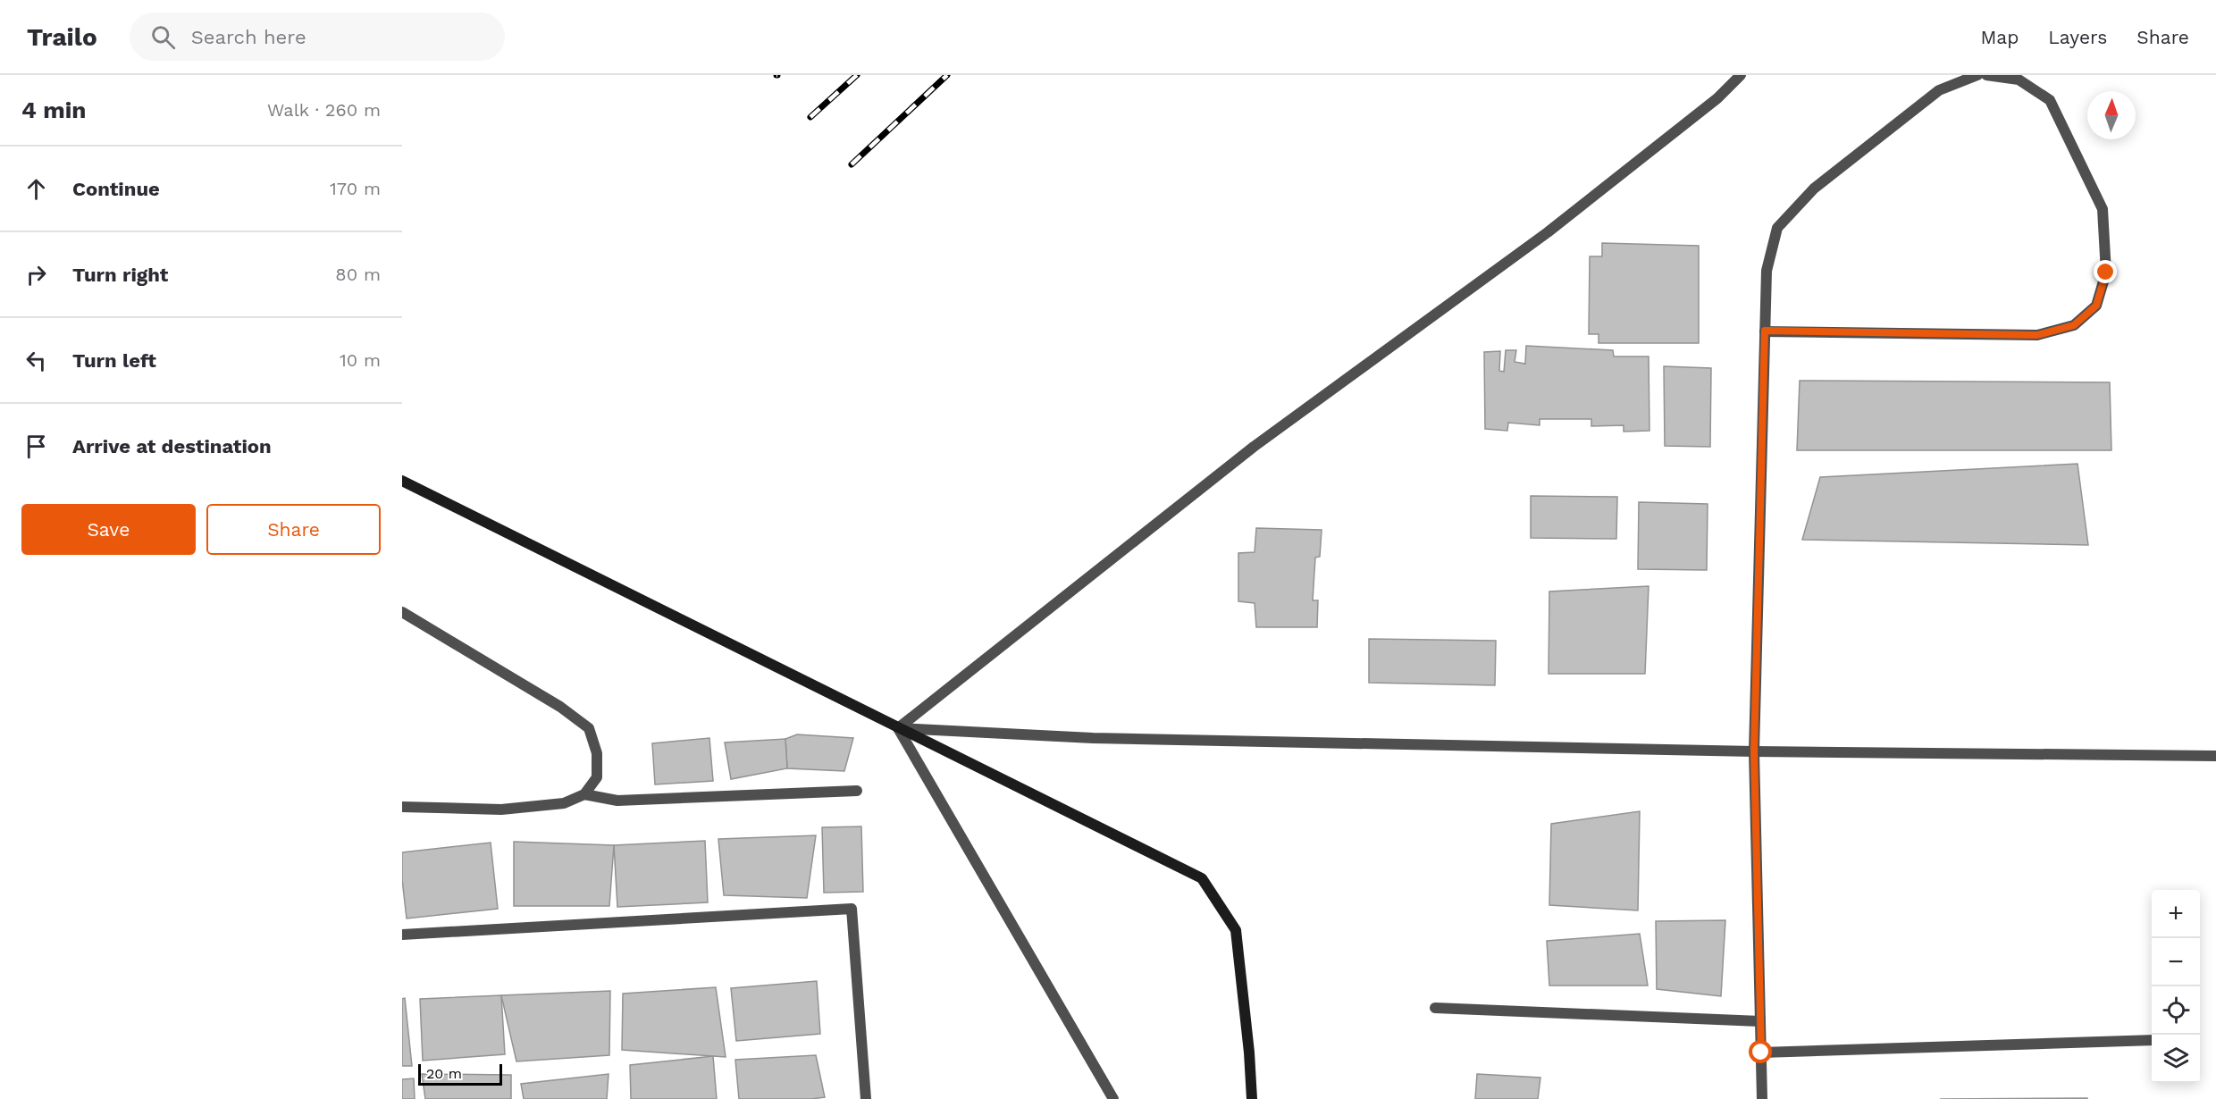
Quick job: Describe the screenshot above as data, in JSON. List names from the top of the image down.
{
  "scale_bar": "20 m",
  "north": "top",
  "page": {
    "header": "Trailo",
    "search": "Search here",
    "nav": ["Map", "Layers", "Share"],
    "heading": ["4 min", "Walk · 260 m"],
    "list": [
      ["Continue", "170 m"],
      ["Turn right", "80 m"],
      ["Turn left", "10 m"],
      "Arrive at destination"
    ],
    "buttons": ["Save", "Share"],
    "map_buttons": ["+", "−"],
    "scale": "20 m"
  }
}
